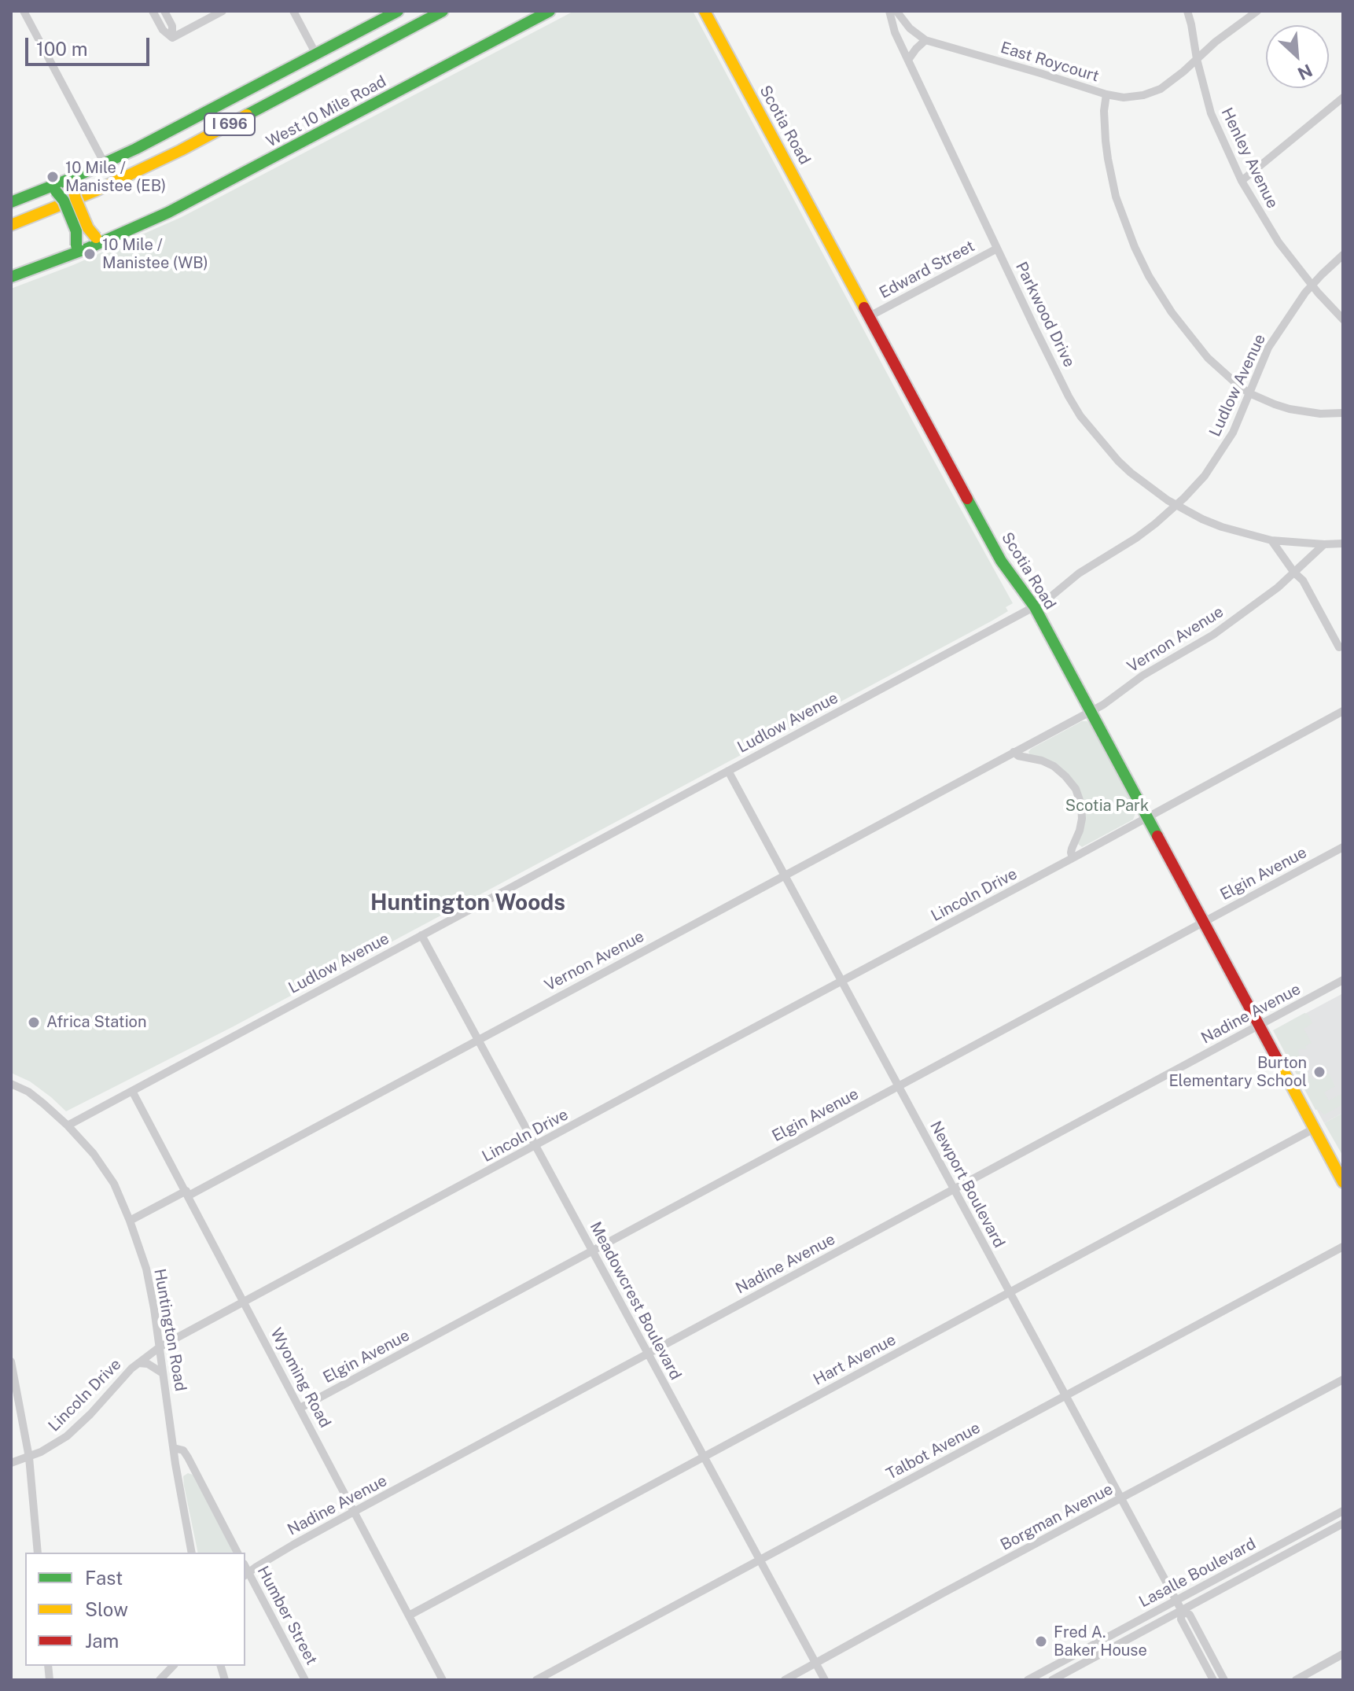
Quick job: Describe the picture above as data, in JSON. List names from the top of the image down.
{
  "streets": {
    "main road": ["West 10 Mile Road", "I 696", "Scotia Road"],
    "street": [
      "East Roycourt",
      "Henley Avenue",
      "Edward Street",
      "Parkwood Drive",
      "Ludlow Avenue",
      "Vernon Avenue",
      "Elgin Avenue",
      "Lincoln Drive",
      "Nadine Avenue",
      "Newport Boulevard",
      "Meadowcrest Boulevard",
      "Huntington Road",
      "Hart Avenue",
      "Wyoming Road",
      "Talbot Avenue",
      "Borgman Avenue",
      "Lasalle Boulevard",
      "Humber Street"
    ]
  },
  "crossings": [
    ["East Roycourt", "Henley Avenue"],
    ["Scotia Road", "Edward Street"],
    ["Scotia Road", "Ludlow Avenue"],
    ["Scotia Road", "Vernon Avenue"],
    ["Scotia Road", "Elgin Avenue"],
    ["Scotia Road", "Lincoln Drive"],
    ["Scotia Road", "Nadine Avenue"],
    ["Scotia Road", "Hart Avenue"],
    ["Henley Avenue", "Ludlow Avenue"],
    ["Edward Street", "Parkwood Drive"],
    ["Parkwood Drive", "Ludlow Avenue"],
    ["Parkwood Drive", "Vernon Avenue"],
    ["Ludlow Avenue", "Newport Boulevard"],
    ["Ludlow Avenue", "Meadowcrest Boulevard"],
    ["Ludlow Avenue", "Huntington Road"],
    ["Ludlow Avenue", "Wyoming Road"],
    ["Vernon Avenue", "Newport Boulevard"],
    ["Vernon Avenue", "Meadowcrest Boulevard"],
    ["Vernon Avenue", "Huntington Road"],
    ["Vernon Avenue", "Wyoming Road"],
    ["Elgin Avenue", "Newport Boulevard"],
    ["Elgin Avenue", "Meadowcrest Boulevard"],
    ["Elgin Avenue", "Wyoming Road"],
    ["Lincoln Drive", "Newport Boulevard"],
    ["Lincoln Drive", "Meadowcrest Boulevard"],
    ["Lincoln Drive", "Huntington Road"],
    ["Lincoln Drive", "Wyoming Road"],
    ["Nadine Avenue", "Newport Boulevard"],
    ["Nadine Avenue", "Meadowcrest Boulevard"],
    ["Nadine Avenue", "Wyoming Road"],
    ["Nadine Avenue", "Humber Street"],
    ["Newport Boulevard", "Hart Avenue"],
    ["Newport Boulevard", "Talbot Avenue"],
    ["Newport Boulevard", "Borgman Avenue"],
    ["Newport Boulevard", "Lasalle Boulevard"],
    ["Meadowcrest Boulevard", "Hart Avenue"],
    ["Meadowcrest Boulevard", "Talbot Avenue"],
    ["Meadowcrest Boulevard", "Borgman Avenue"],
    ["Huntington Road", "Humber Street"],
    ["Hart Avenue", "Wyoming Road"]
  ],
  "districts": ["Huntington Woods"],
  "parks": ["Scotia Park"],
  "places": [
    "10 Mile / Manistee (EB)",
    "10 Mile / Manistee (WB)",
    "Africa Station",
    "Burton Elementary School",
    "Fred A. Baker House"
  ],
  "legend": ["Fast", "Slow", "Jam"],
  "scale_bar": "100 m",
  "north": "bottom right"
}
